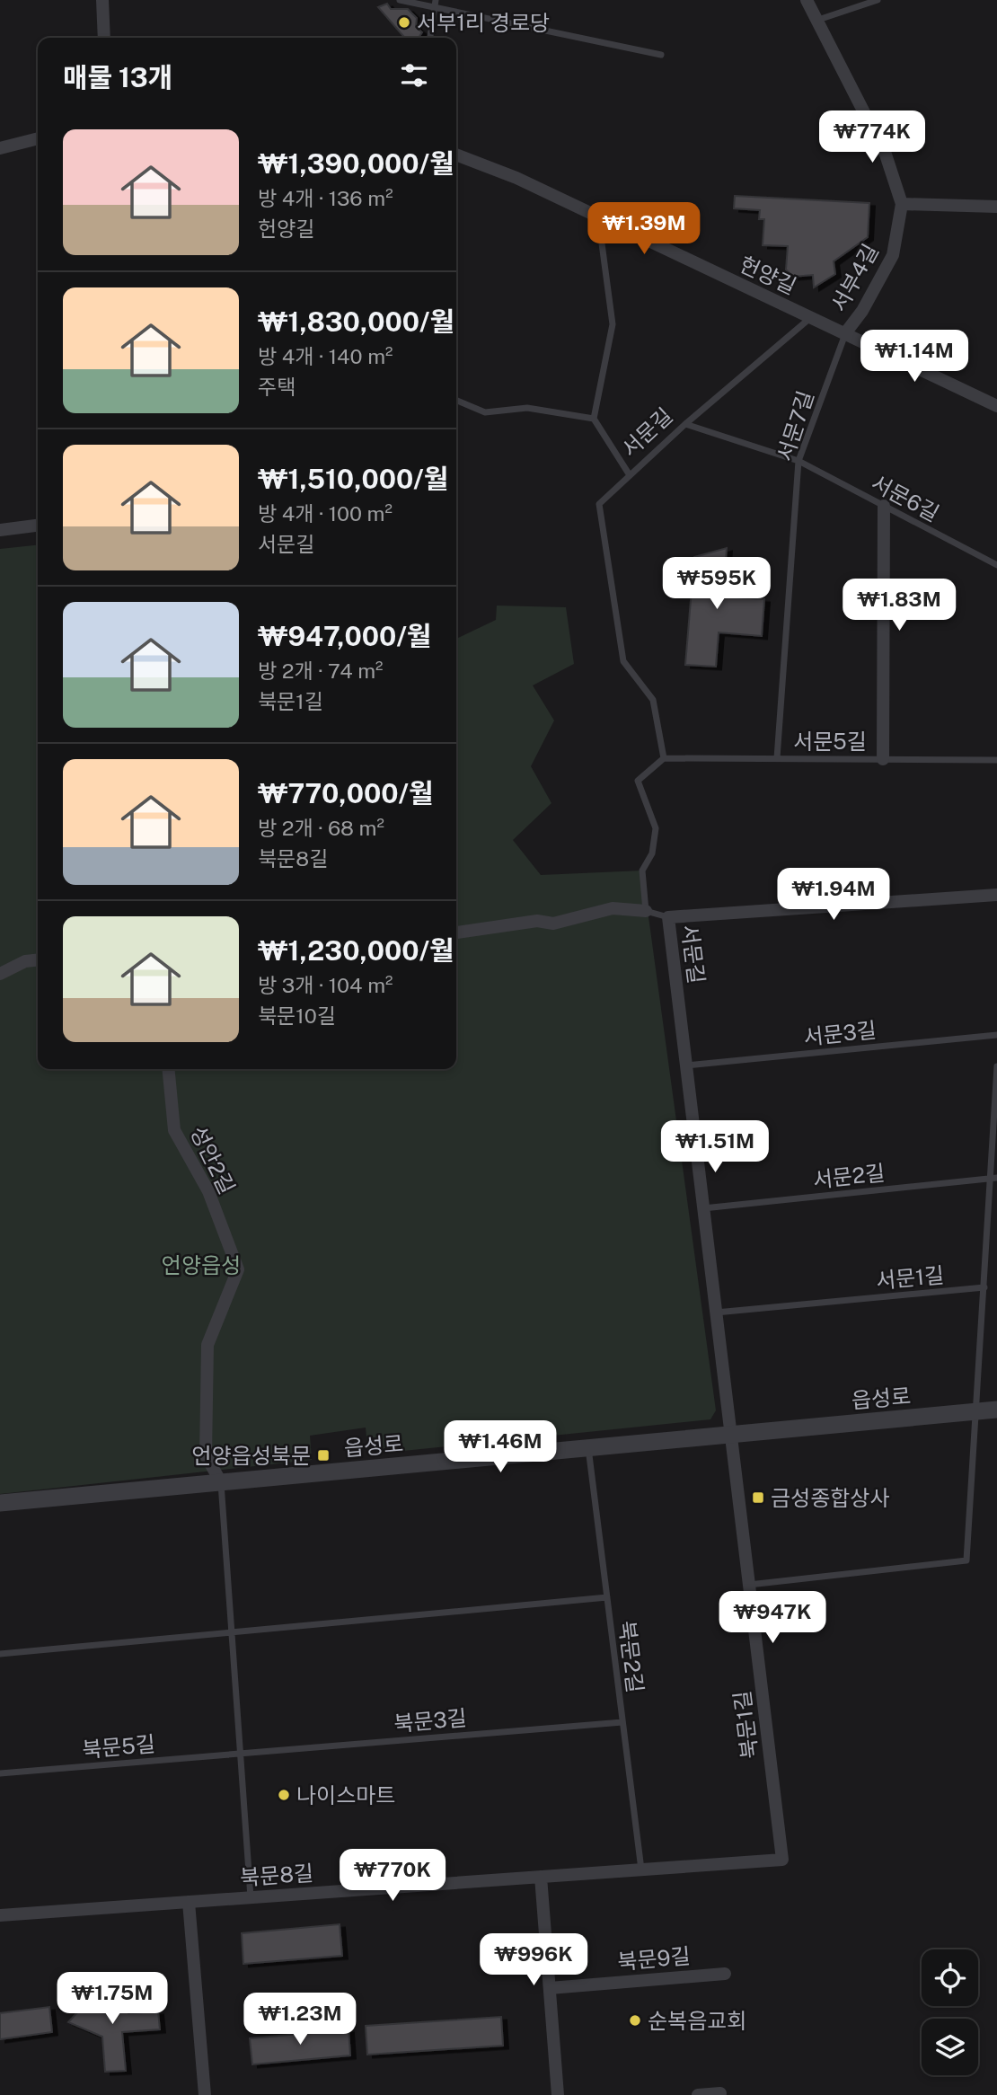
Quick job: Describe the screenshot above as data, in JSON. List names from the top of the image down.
{
  "streets": {
    "street": [
      "헌양길",
      "서부4길",
      "서문길",
      "성안2길",
      "읍성로",
      "북문1길",
      "북문8길",
      "북문9길"
    ],
    "lane": [
      "서문7길",
      "서문6길",
      "서문5길",
      "서문3길",
      "서문2길",
      "서문1길",
      "북문2길",
      "북문3길",
      "북문5길"
    ]
  },
  "crossings": [
    ["헌양길", "서부4길"],
    ["헌양길", "서문7길"],
    ["헌양길", "서문길"],
    ["서부4길", "서문7길"],
    ["서문7길", "서문6길"],
    ["서문7길", "서문5길"],
    ["서문길", "서문6길"],
    ["서문길", "서문5길"],
    ["서문길", "서문3길"],
    ["서문길", "서문2길"],
    ["서문길", "서문1길"],
    ["서문길", "읍성로"],
    ["서문길", "북문1길"],
    ["성안2길", "읍성로"],
    ["읍성로", "북문2길"],
    ["읍성로", "북문1길"],
    ["북문2길", "북문3길"],
    ["북문2길", "북문8길"],
    ["북문3길", "북문5길"],
    ["북문1길", "북문8길"]
  ],
  "parks": ["언양읍성"],
  "places": {
    "other": ["서부1리 경로당", "나이스마트", "순복음교회"],
    "transit": ["언양읍성북문", "금성종합상사"]
  },
  "page": {
    "heading": "매물 13개",
    "price": [
      "₩774K",
      "₩1.39M",
      "₩1.14M",
      "₩595K",
      "₩1.83M",
      "₩1.94M",
      "₩1.51M",
      "₩1.46M",
      "₩947K",
      "₩770K",
      "₩996K",
      "₩1.75M",
      "₩1.23M"
    ],
    "list": [
      {
        "name": "₩1,390,000/월",
        "note": "방 4개 · 136 m² · 헌양길"
      },
      {
        "name": "₩1,830,000/월",
        "note": "방 4개 · 140 m² · 주택"
      },
      {
        "name": "₩1,510,000/월",
        "note": "방 4개 · 100 m² · 서문길"
      },
      {
        "name": "₩947,000/월",
        "note": "방 2개 · 74 m² · 북문1길"
      },
      {
        "name": "₩770,000/월",
        "note": "방 2개 · 68 m² · 북문8길"
      },
      {
        "name": "₩1,230,000/월",
        "note": "방 3개 · 104 m² · 북문10길"
      }
    ]
  }
}
